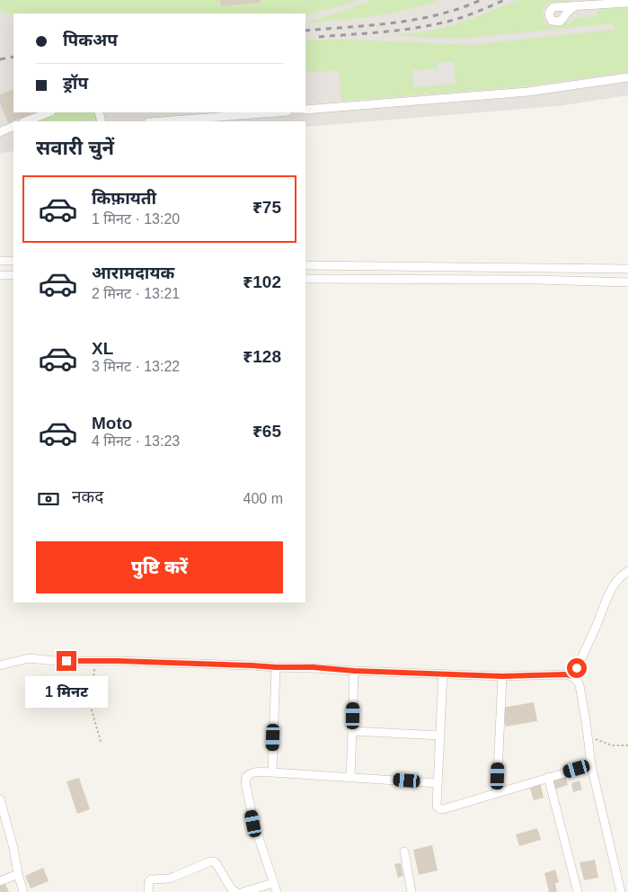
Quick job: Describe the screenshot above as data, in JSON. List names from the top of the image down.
{
  "page": {
    "banner": ["पिकअप", "ड्रॉप"],
    "heading": "सवारी चुनें",
    "list": [
      {
        "name": "किफ़ायती",
        "note": "1 मिनट · 13:20",
        "value": "₹75"
      },
      {
        "name": "आरामदायक",
        "note": "2 मिनट · 13:21",
        "value": "₹102"
      },
      {
        "name": "XL",
        "note": "3 मिनट · 13:22",
        "value": "₹128"
      },
      {
        "name": "Moto",
        "note": "4 मिनट · 13:23",
        "value": "₹65"
      }
    ],
    "pay": ["नकद", "400 m"],
    "buttons": "पुष्टि करें",
    "bubble": "1 मिनट"
  }
}
